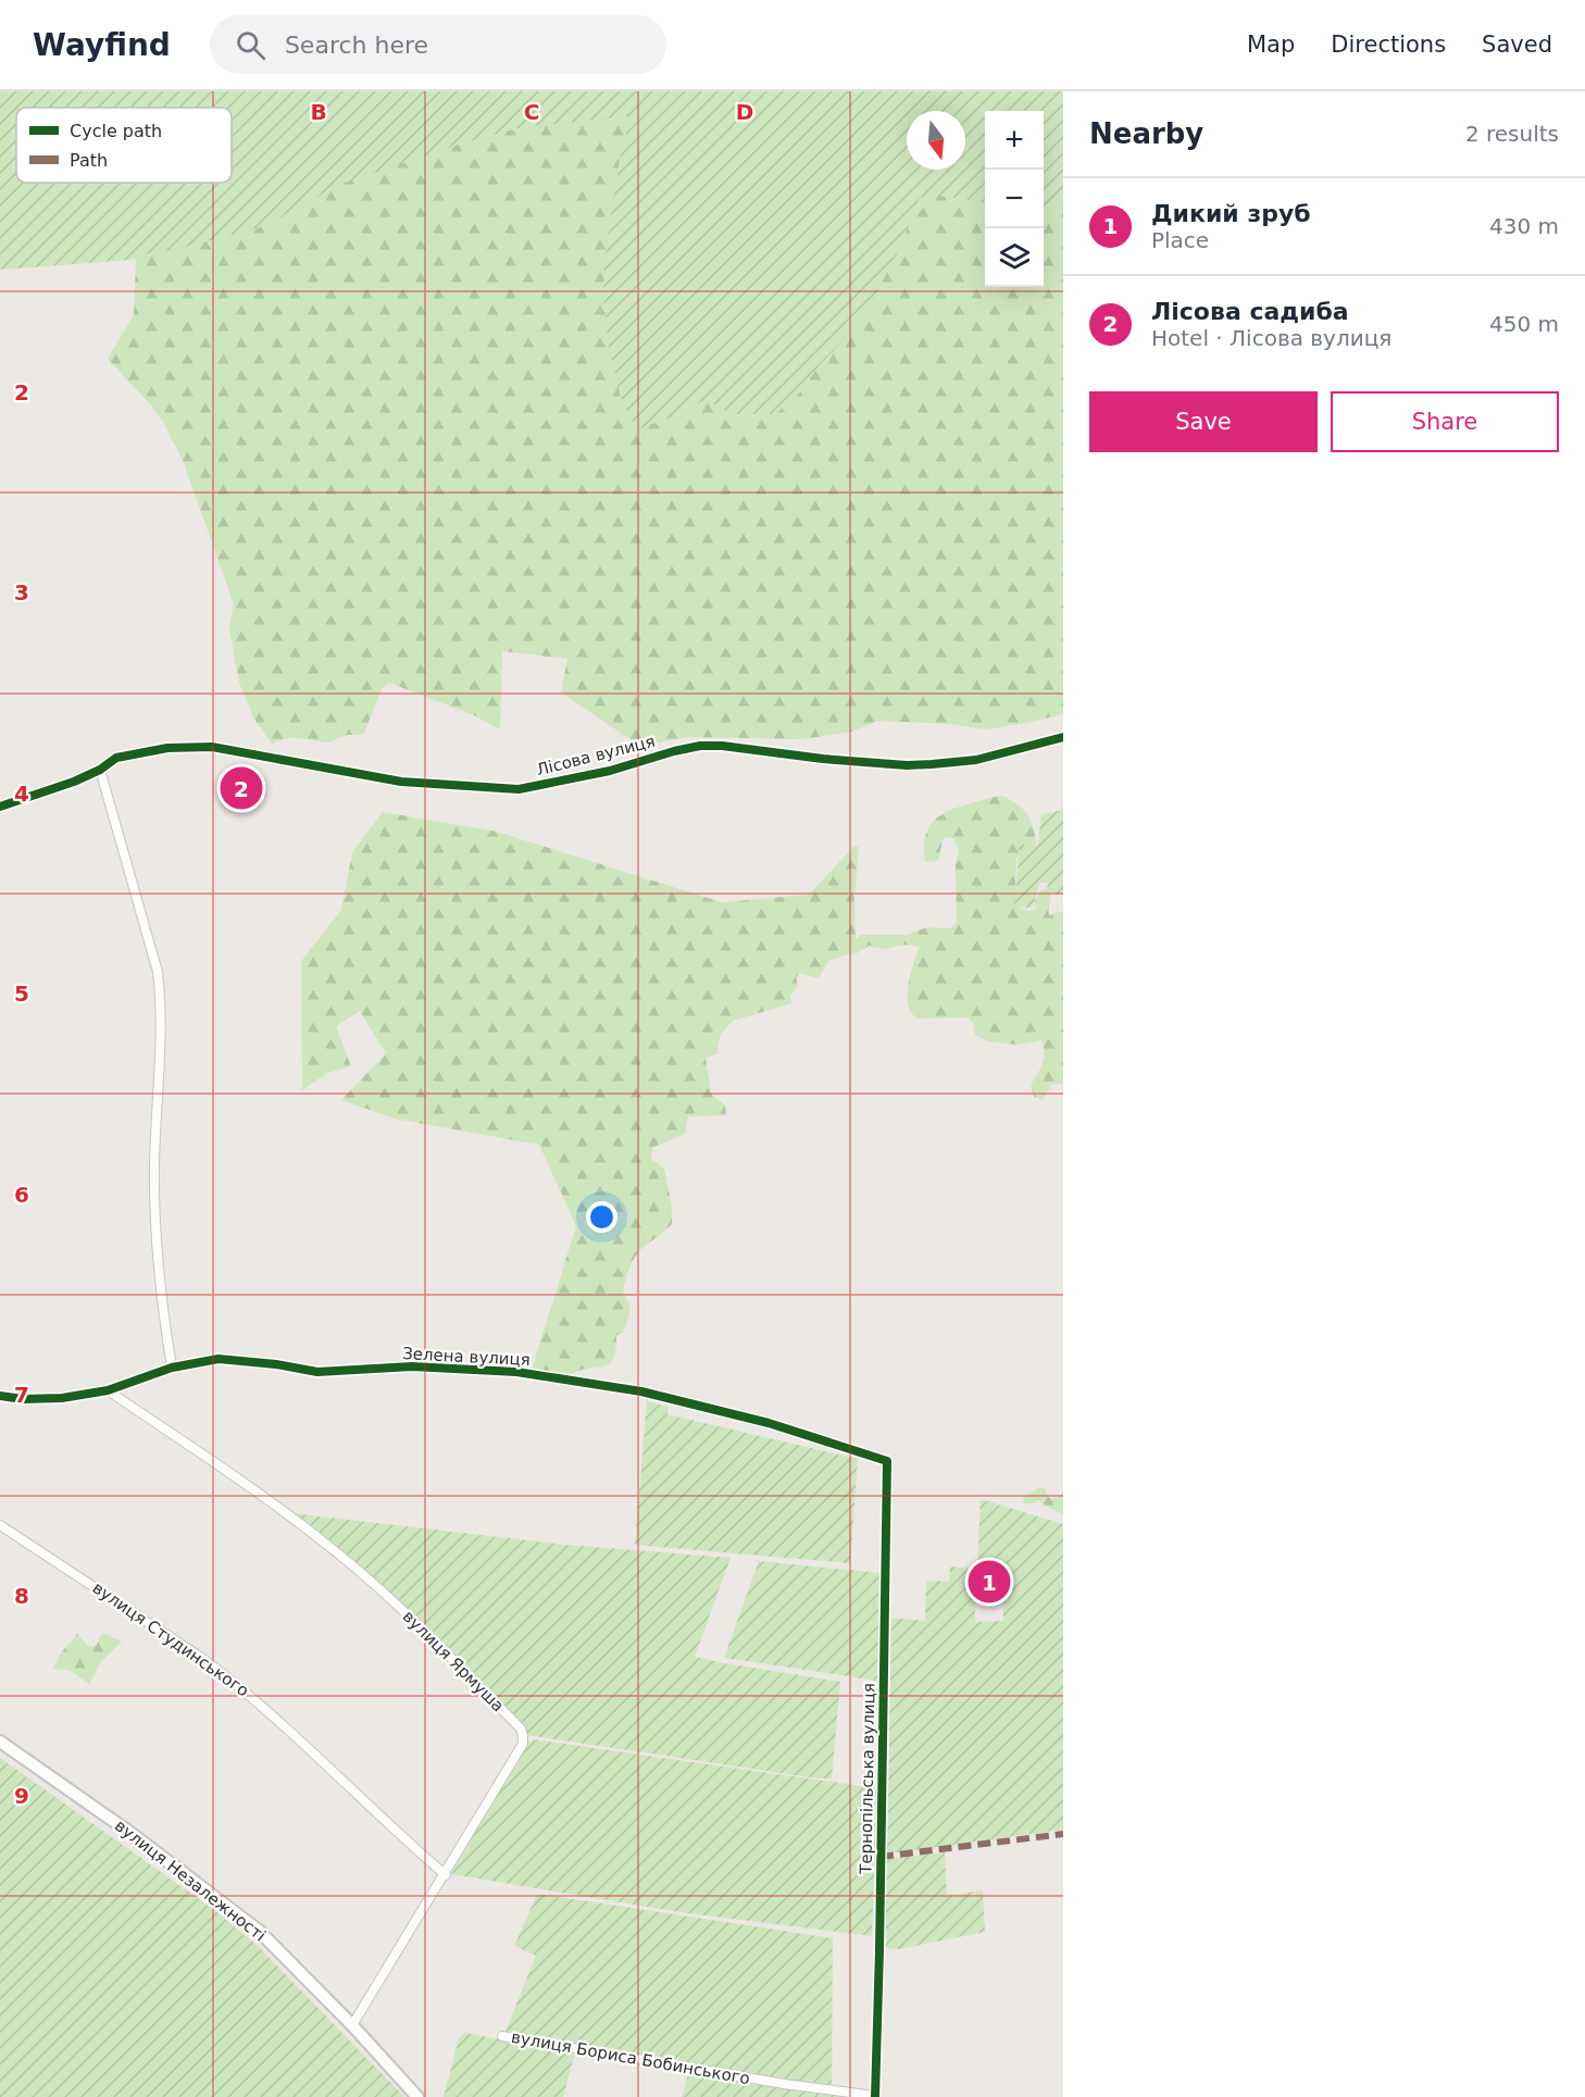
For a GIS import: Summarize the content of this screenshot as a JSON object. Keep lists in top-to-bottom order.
{
  "streets": {
    "street": [
      "Лісова вулиця",
      "Зелена вулиця",
      "вулиця Студинського",
      "вулиця Ярмуша",
      "Тернопільська вулиця",
      "вулиця Незалежності",
      "вулиця Бориса Бобинського"
    ]
  },
  "crossings": [
    ["Зелена вулиця", "вулиця Ярмуша"],
    ["Зелена вулиця", "Тернопільська вулиця"],
    ["вулиця Студинського", "вулиця Ярмуша"],
    ["вулиця Ярмуша", "вулиця Незалежності"],
    ["Тернопільська вулиця", "вулиця Бориса Бобинського"]
  ],
  "legend": ["Cycle path", "Path"],
  "north": "bottom",
  "page": {
    "header": "Wayfind",
    "search": "Search here",
    "nav": ["Map", "Directions", "Saved"],
    "heading": ["Nearby", "2 results"],
    "map_buttons": ["+", "−"],
    "list": [
      {
        "mark": "1",
        "name": "Дикий зруб",
        "note": "Place",
        "value": "430 m"
      },
      {
        "mark": "2",
        "name": "Лісова садиба",
        "note": "Hotel · Лісова вулиця",
        "value": "450 m"
      }
    ],
    "buttons": ["Save", "Share"],
    "pins": ["2", "1"]
  },
  "grid": {
    "columns": ["B", "C", "D"],
    "rows": [
      "2",
      "3",
      "4",
      "5",
      "6",
      "7",
      "8",
      "9"
    ]
  }
}
